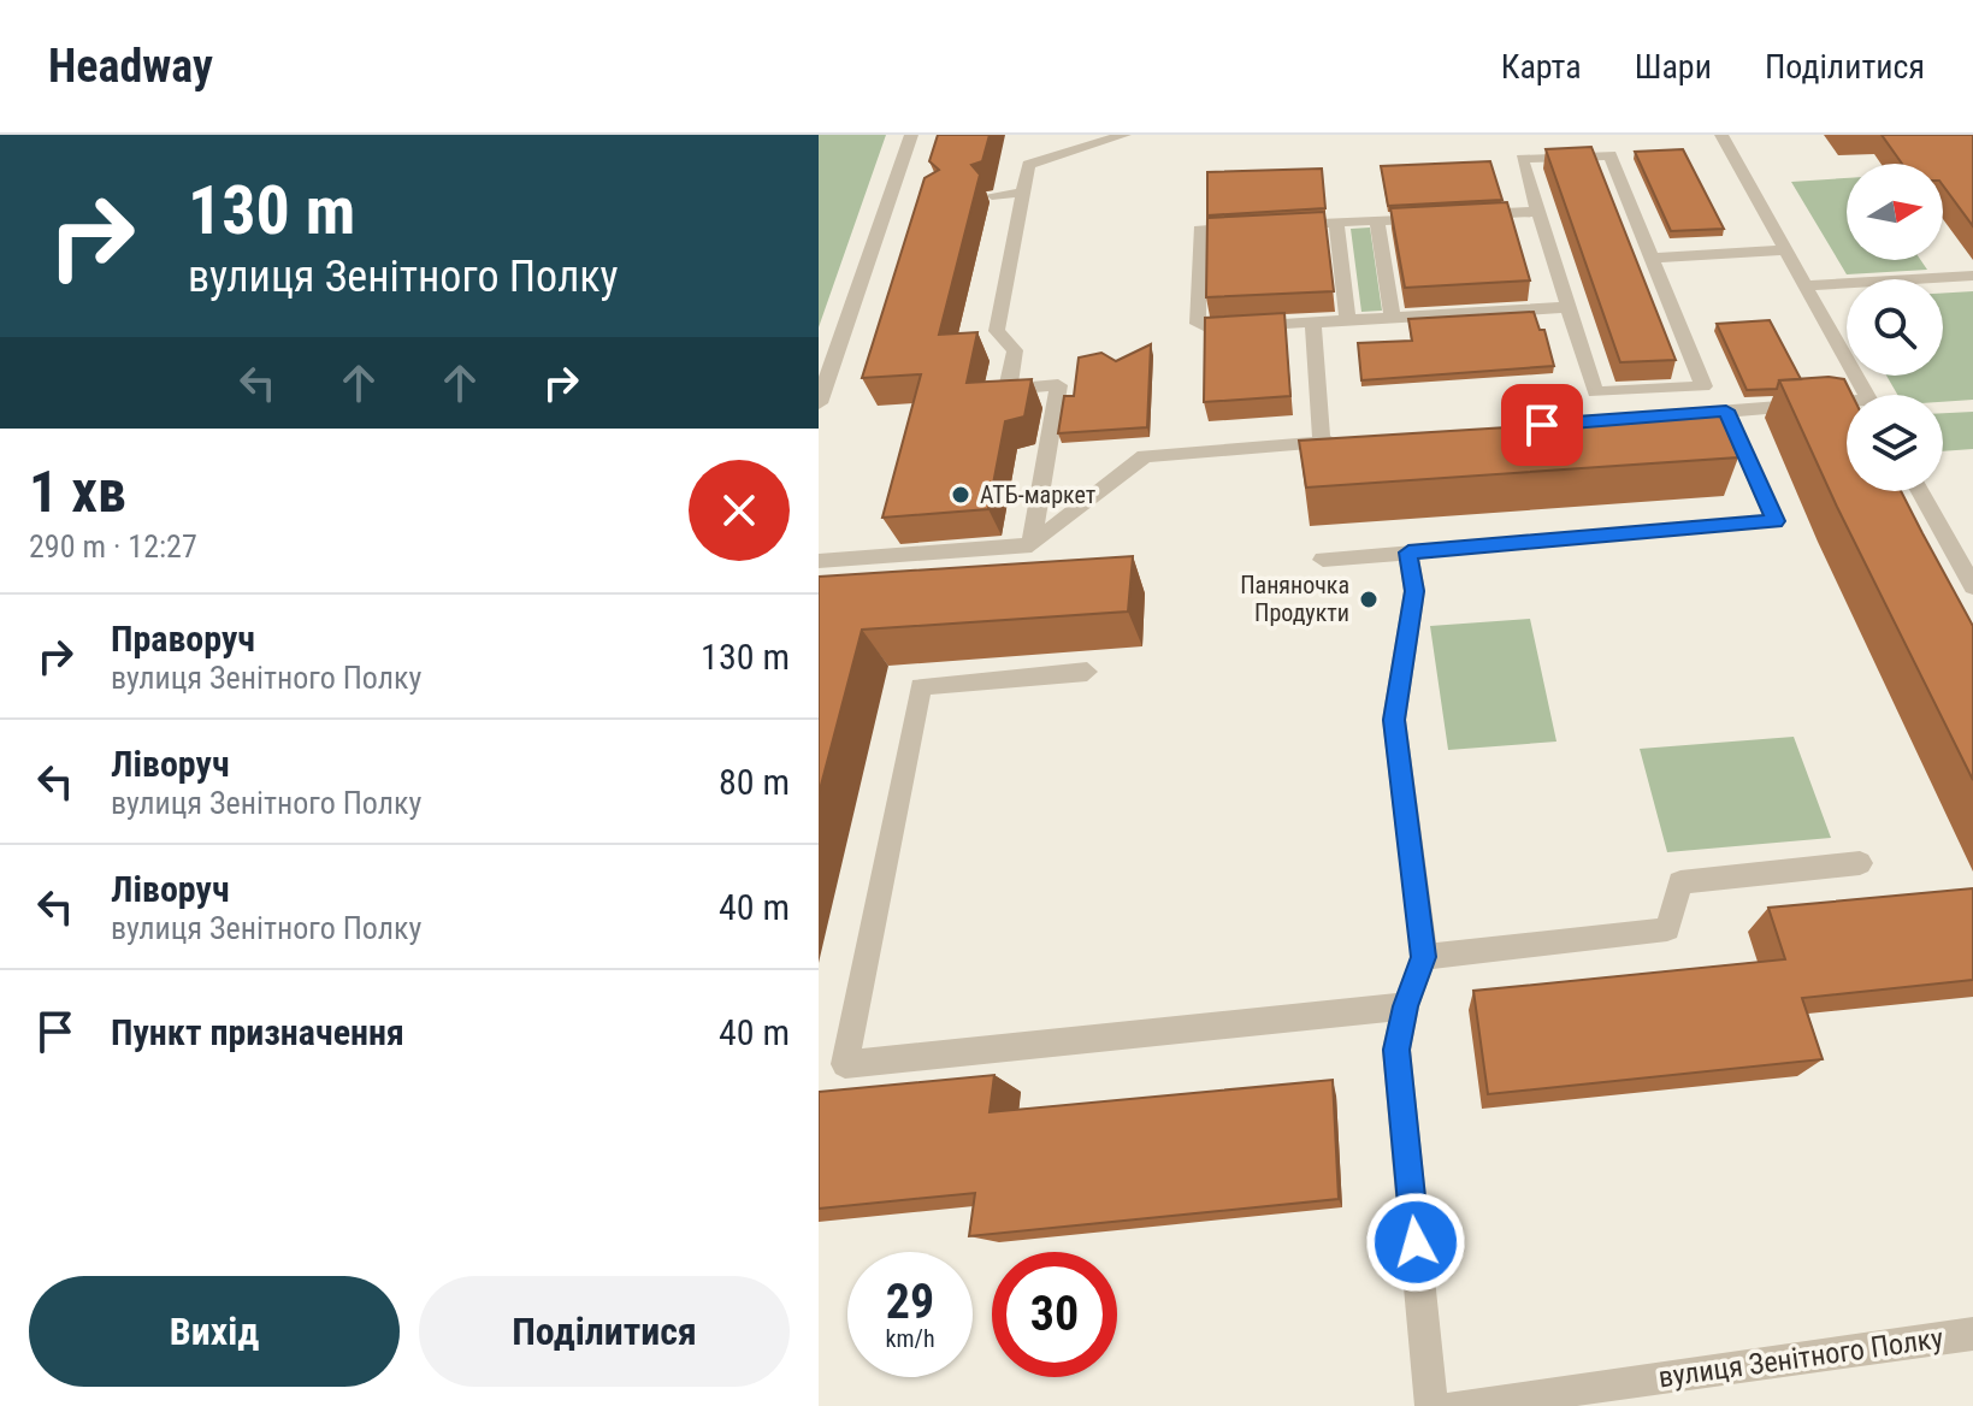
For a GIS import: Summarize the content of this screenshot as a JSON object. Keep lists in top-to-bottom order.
{
  "streets": {
    "street": ["вулиця Зенітного Полку"]
  },
  "places": ["АТБ-маркет", "Паняночка Продукти"],
  "north": "right",
  "page": {
    "header": "Headway",
    "nav": ["Карта", "Шари", "Поділитися"],
    "turn": ["130 m", "вулиця Зенітного Полку"],
    "heading": ["1 хв", "290 m · 12:27"],
    "list": [
      {
        "name": "Праворуч",
        "note": "вулиця Зенітного Полку",
        "value": "130 m"
      },
      {
        "name": "Ліворуч",
        "note": "вулиця Зенітного Полку",
        "value": "80 m"
      },
      {
        "name": "Ліворуч",
        "note": "вулиця Зенітного Полку",
        "value": "40 m"
      },
      {
        "name": "Пункт призначення",
        "value": "40 m"
      }
    ],
    "speed": "29 km/h",
    "limit": "30",
    "buttons": ["Вихід", "Поділитися"]
  }
}
